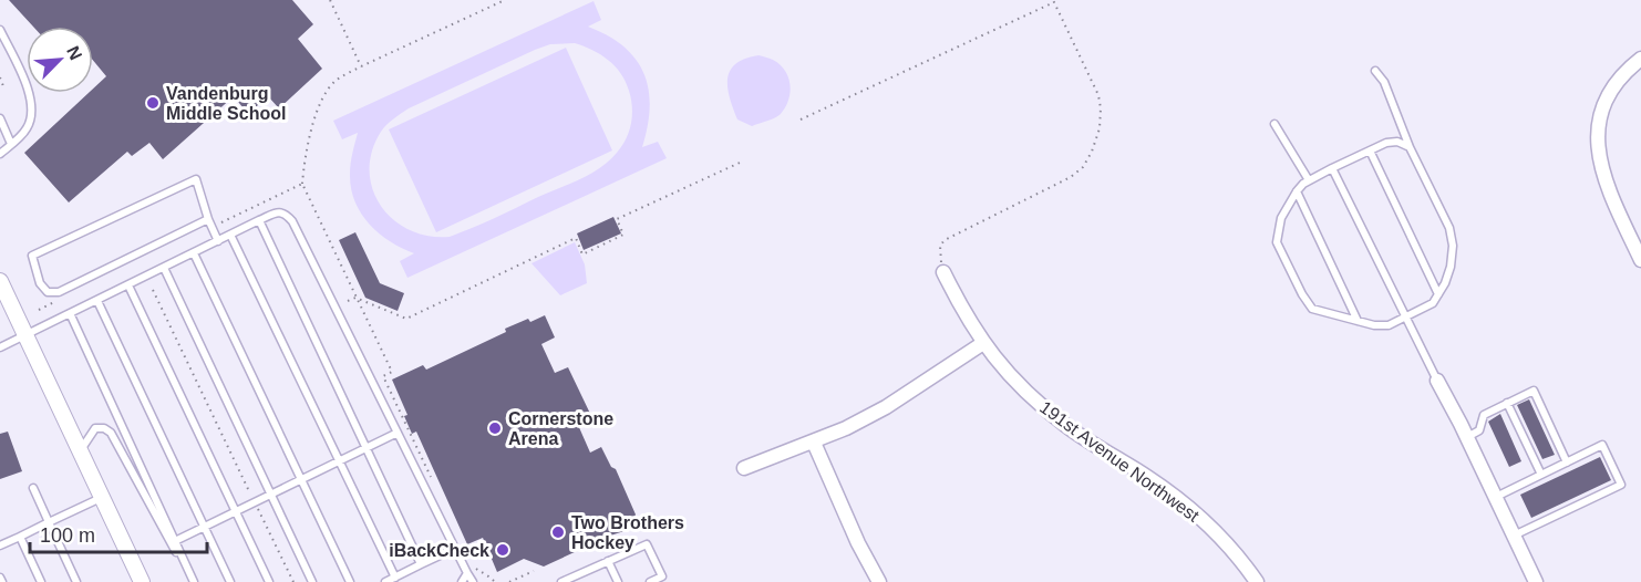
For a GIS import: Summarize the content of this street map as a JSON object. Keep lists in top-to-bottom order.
{
  "streets": {
    "street": ["191st Avenue Northwest"]
  },
  "places": [
    "Vandenburg Middle School",
    "Cornerstone Arena",
    "Two Brothers Hockey",
    "iBackCheck"
  ],
  "scale_bar": "100 m",
  "north": "top right"
}
